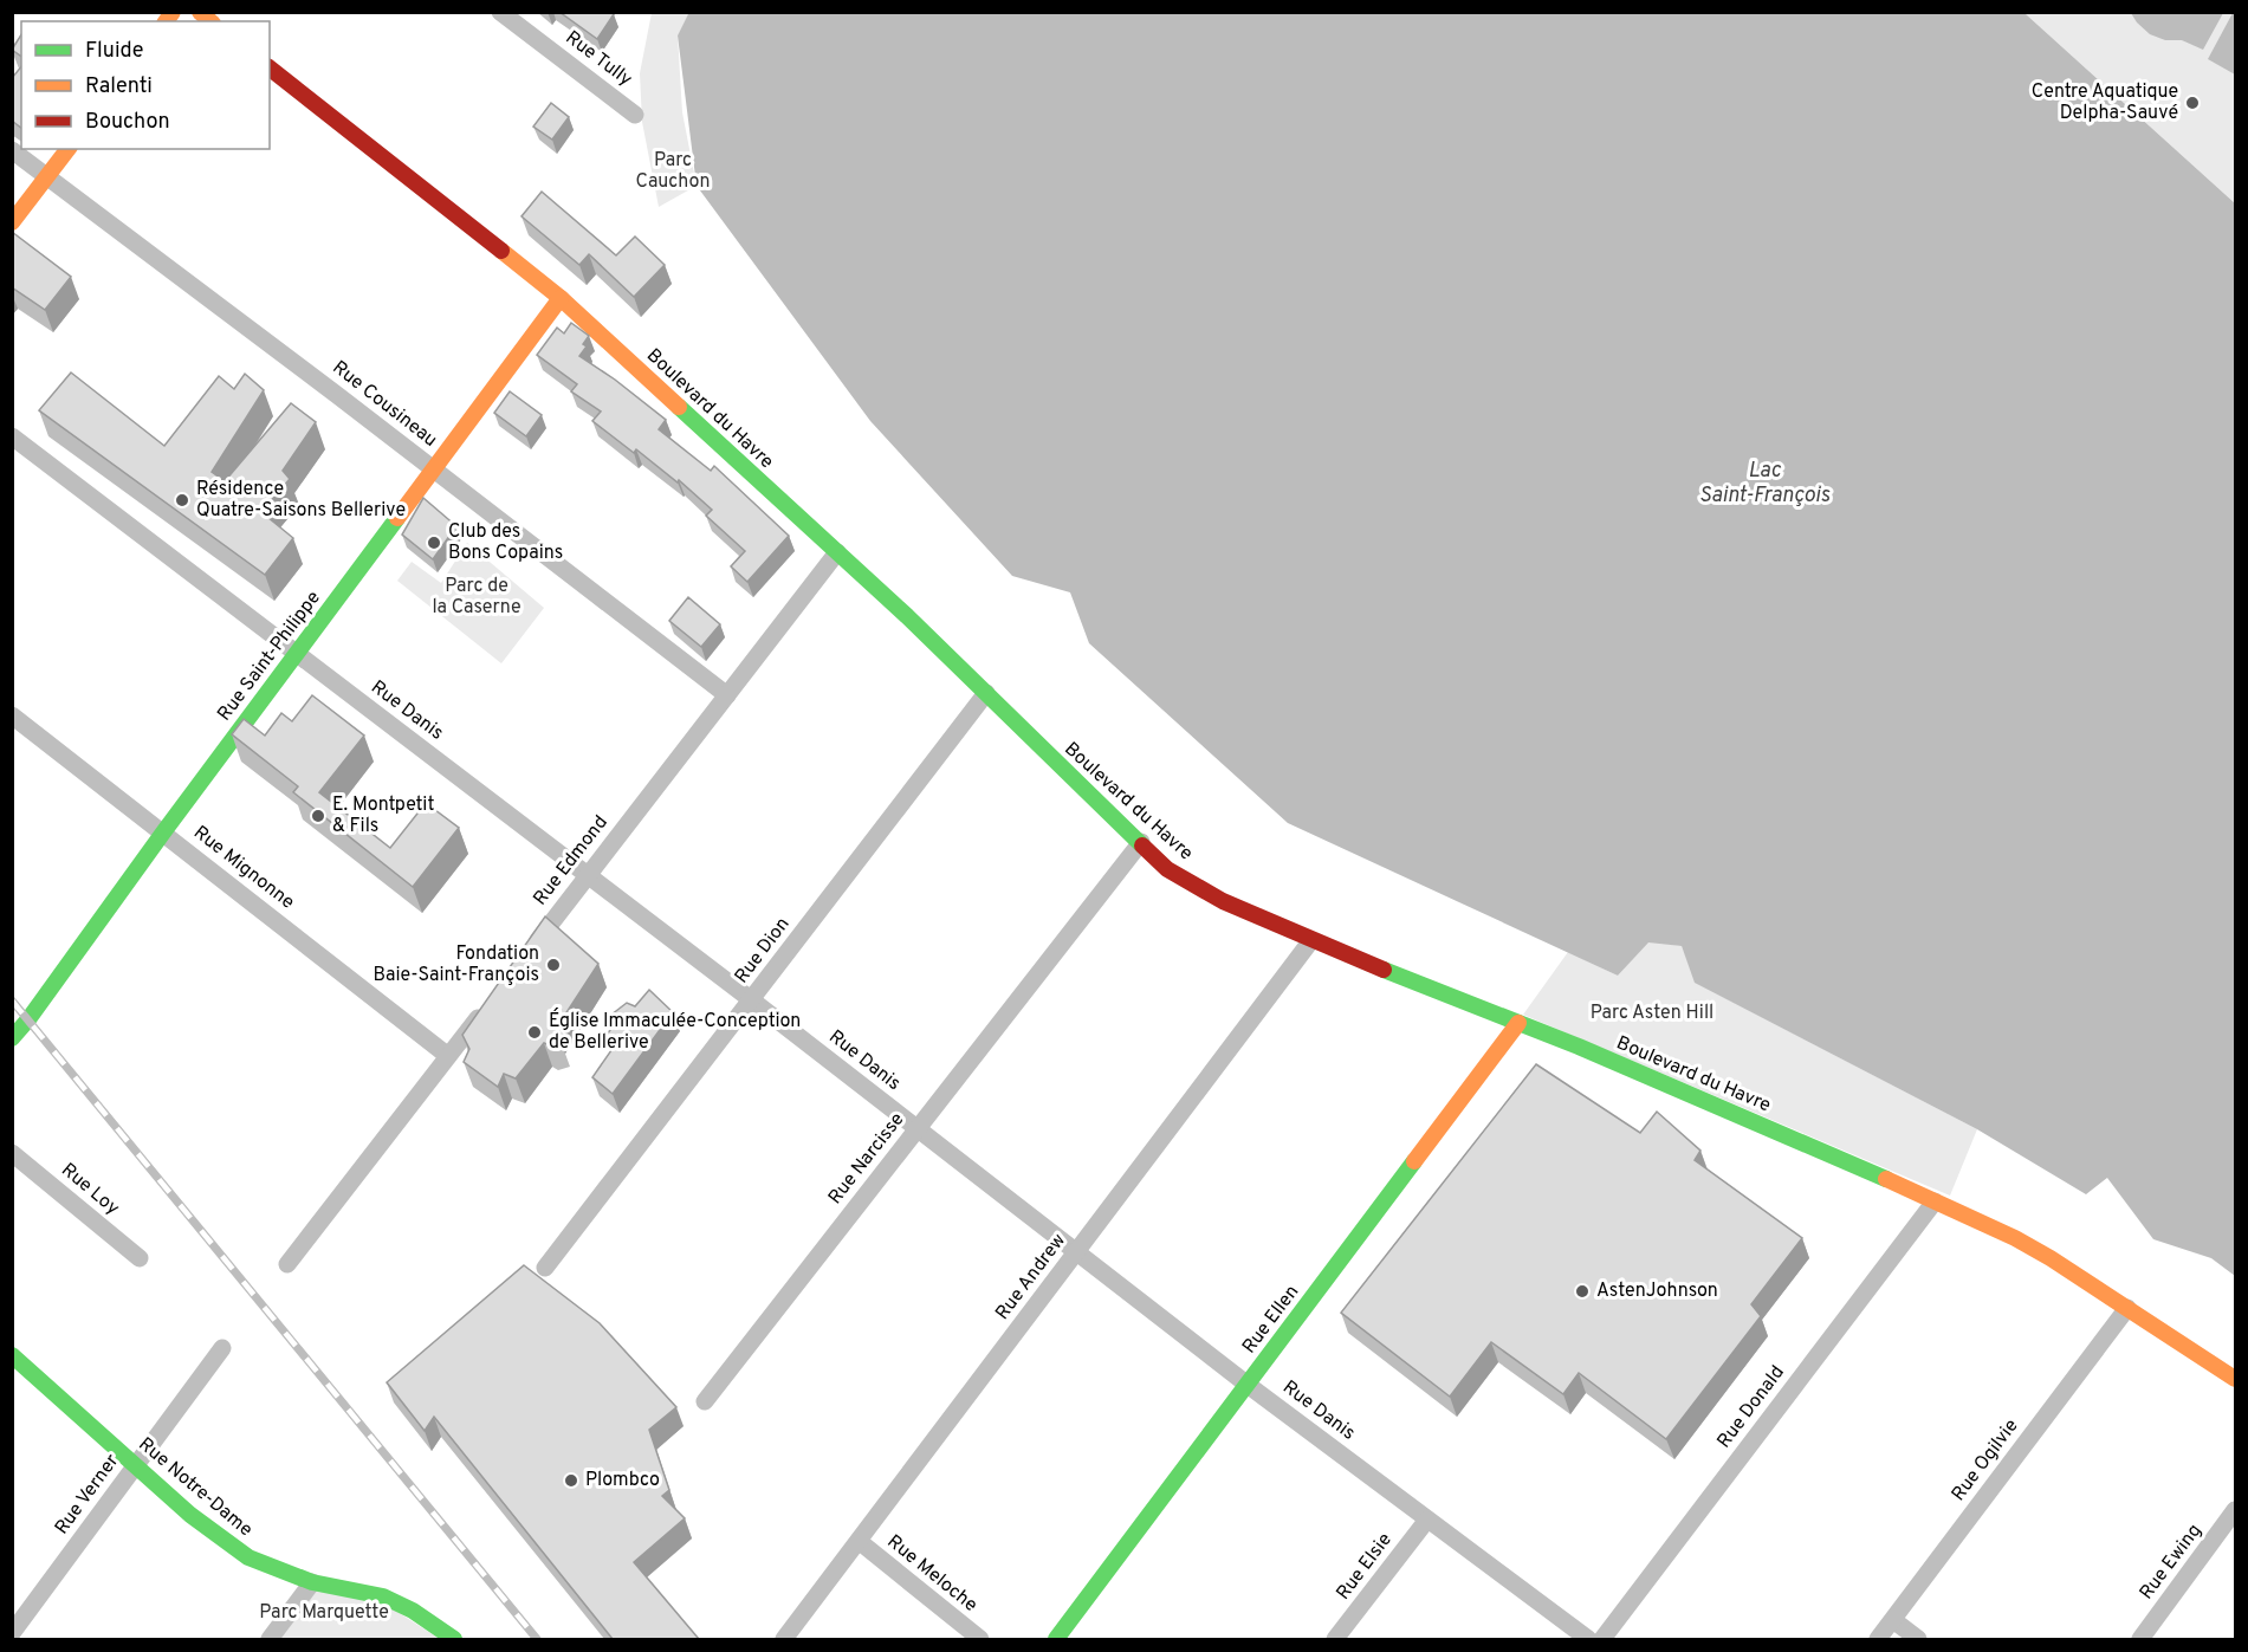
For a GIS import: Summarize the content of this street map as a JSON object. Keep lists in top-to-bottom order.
{
  "streets": {
    "street": [
      "Rue Tully",
      "Rue Cousineau",
      "Boulevard du Havre",
      "Rue Saint-Philippe",
      "Rue Danis",
      "Rue Edmond",
      "Rue Mignonne",
      "Rue Dion",
      "Rue Narcisse",
      "Rue Loy",
      "Rue Andrew",
      "Rue Ellen",
      "Rue Donald",
      "Rue Ogilvie",
      "Rue Notre-Dame",
      "Rue Verner",
      "Rue Ewing",
      "Rue Elsie",
      "Rue Meloche"
    ]
  },
  "crossings": [
    ["Rue Cousineau", "Rue Saint-Philippe"],
    ["Rue Cousineau", "Rue Edmond"],
    ["Boulevard du Havre", "Rue Saint-Philippe"],
    ["Boulevard du Havre", "Rue Edmond"],
    ["Boulevard du Havre", "Rue Dion"],
    ["Boulevard du Havre", "Rue Narcisse"],
    ["Boulevard du Havre", "Rue Andrew"],
    ["Boulevard du Havre", "Rue Ellen"],
    ["Boulevard du Havre", "Rue Donald"],
    ["Boulevard du Havre", "Rue Ogilvie"],
    ["Rue Saint-Philippe", "Rue Danis"],
    ["Rue Saint-Philippe", "Rue Mignonne"],
    ["Rue Danis", "Rue Edmond"],
    ["Rue Danis", "Rue Dion"],
    ["Rue Danis", "Rue Narcisse"],
    ["Rue Danis", "Rue Andrew"],
    ["Rue Danis", "Rue Ellen"],
    ["Rue Danis", "Rue Elsie"],
    ["Rue Andrew", "Rue Meloche"],
    ["Rue Notre-Dame", "Rue Verner"]
  ],
  "water": ["Lac Saint-François"],
  "parks": [
    "Parc Cauchon",
    "Parc de la Caserne",
    "Parc Asten Hill",
    "Parc Marquette"
  ],
  "places": [
    "Centre Aquatique Delpha-Sauvé",
    "Résidence Quatre-Saisons Bellerive",
    "Club des Bons Copains",
    "E. Montpetit & Fils",
    "Fondation Baie-Saint-François",
    "Église Immaculée-Conception de Bellerive",
    "AstenJohnson",
    "Plombco"
  ],
  "legend": ["Fluide", "Ralenti", "Bouchon"]
}
